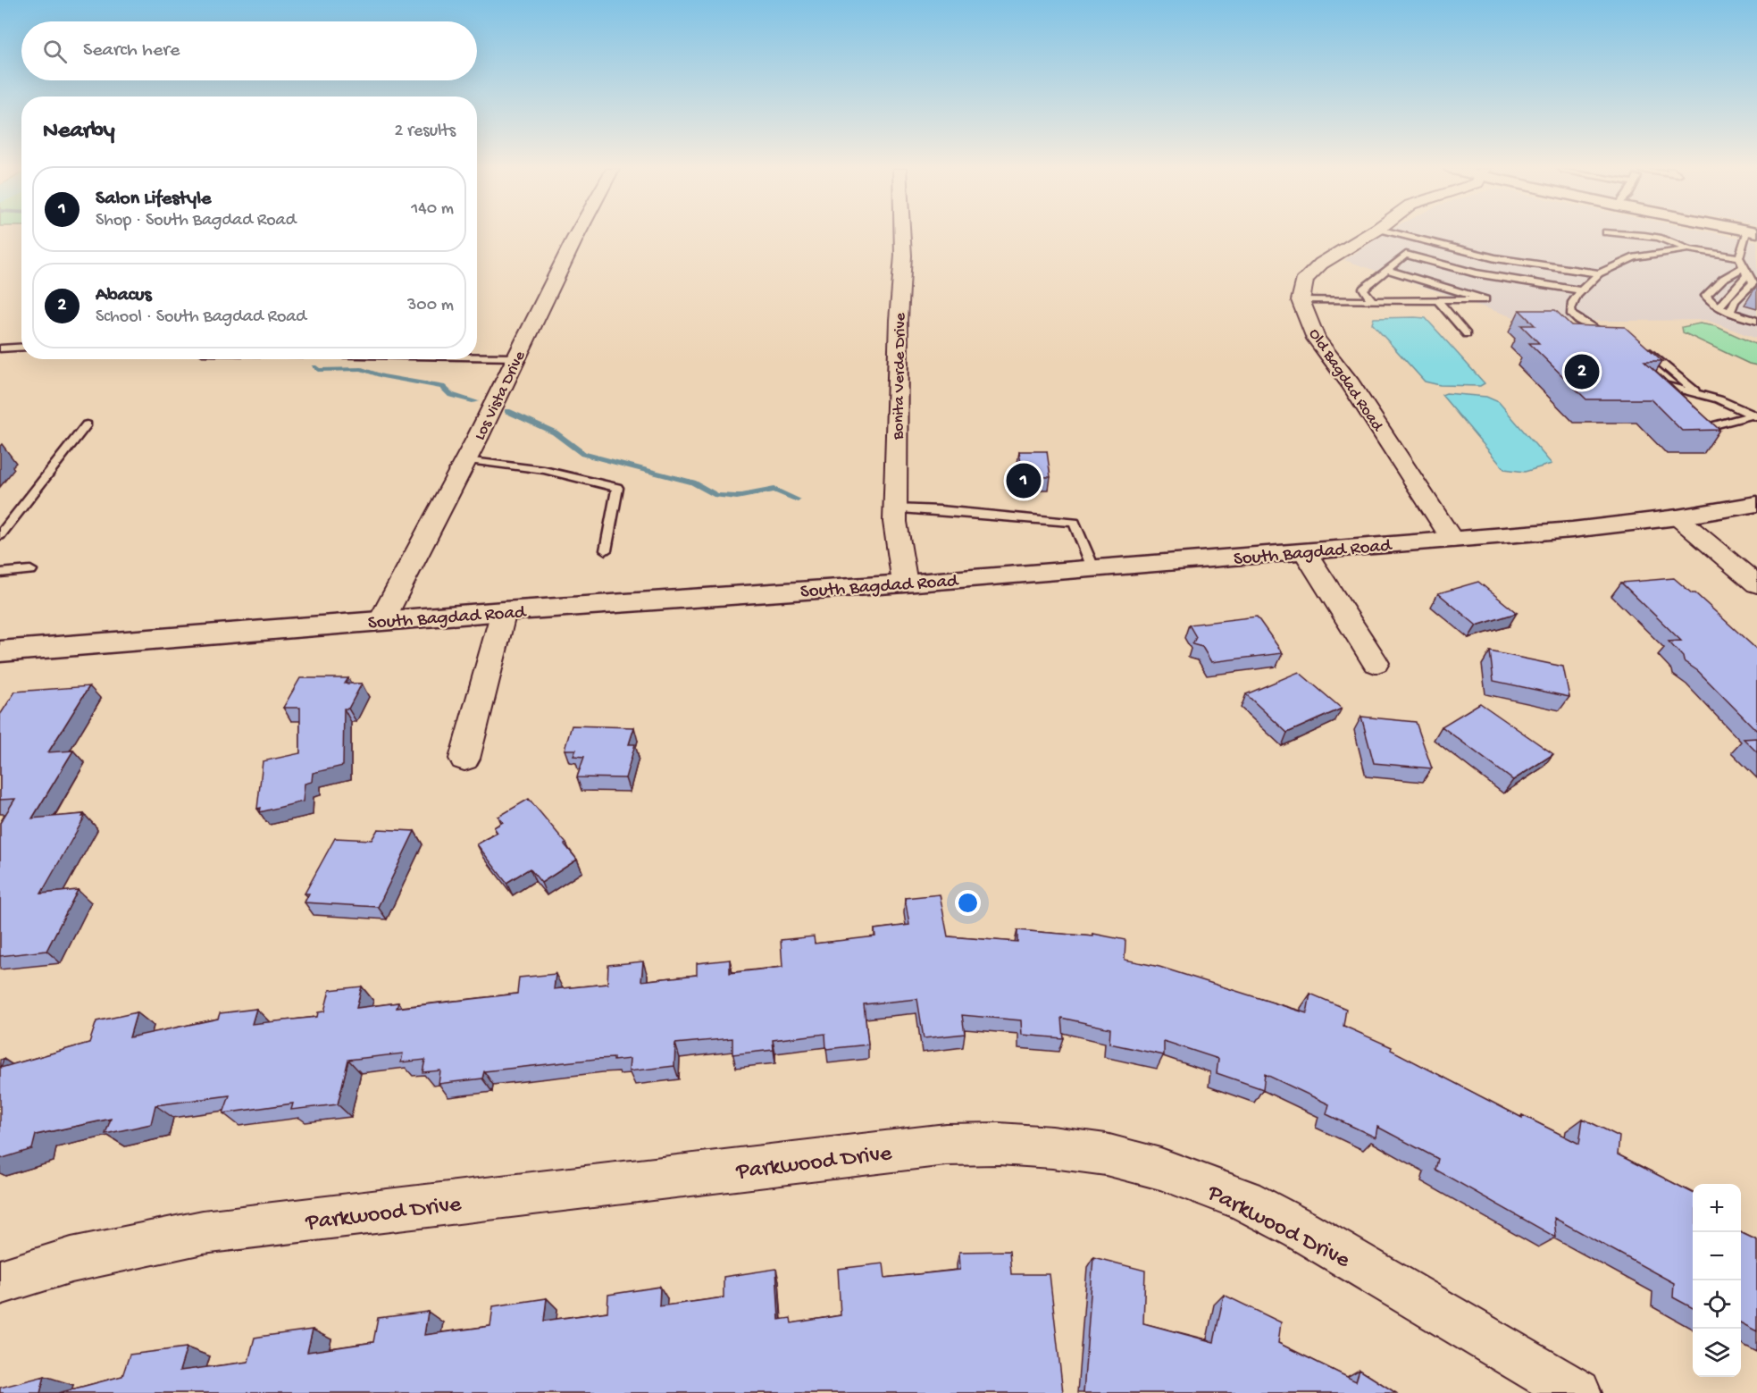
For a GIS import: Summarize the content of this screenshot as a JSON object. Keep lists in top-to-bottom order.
{
  "streets": {
    "main road": ["South Bagdad Road"],
    "street": [
      "Bonita Verde Drive",
      "Old Bagdad Road",
      "Los Vista Drive",
      "Parkwood Drive"
    ]
  },
  "crossings": [
    ["Bonita Verde Drive", "South Bagdad Road"],
    ["Old Bagdad Road", "South Bagdad Road"],
    ["Los Vista Drive", "South Bagdad Road"]
  ],
  "page": {
    "search": "Search here",
    "heading": ["Nearby", "2 results"],
    "list": [
      {
        "mark": "1",
        "name": "Salon Lifestyle",
        "note": "Shop · South Bagdad Road",
        "value": "140 m"
      },
      {
        "mark": "2",
        "name": "Abacus",
        "note": "School · South Bagdad Road",
        "value": "300 m"
      }
    ],
    "pins": ["2", "1"],
    "map_buttons": ["+", "−"]
  }
}
